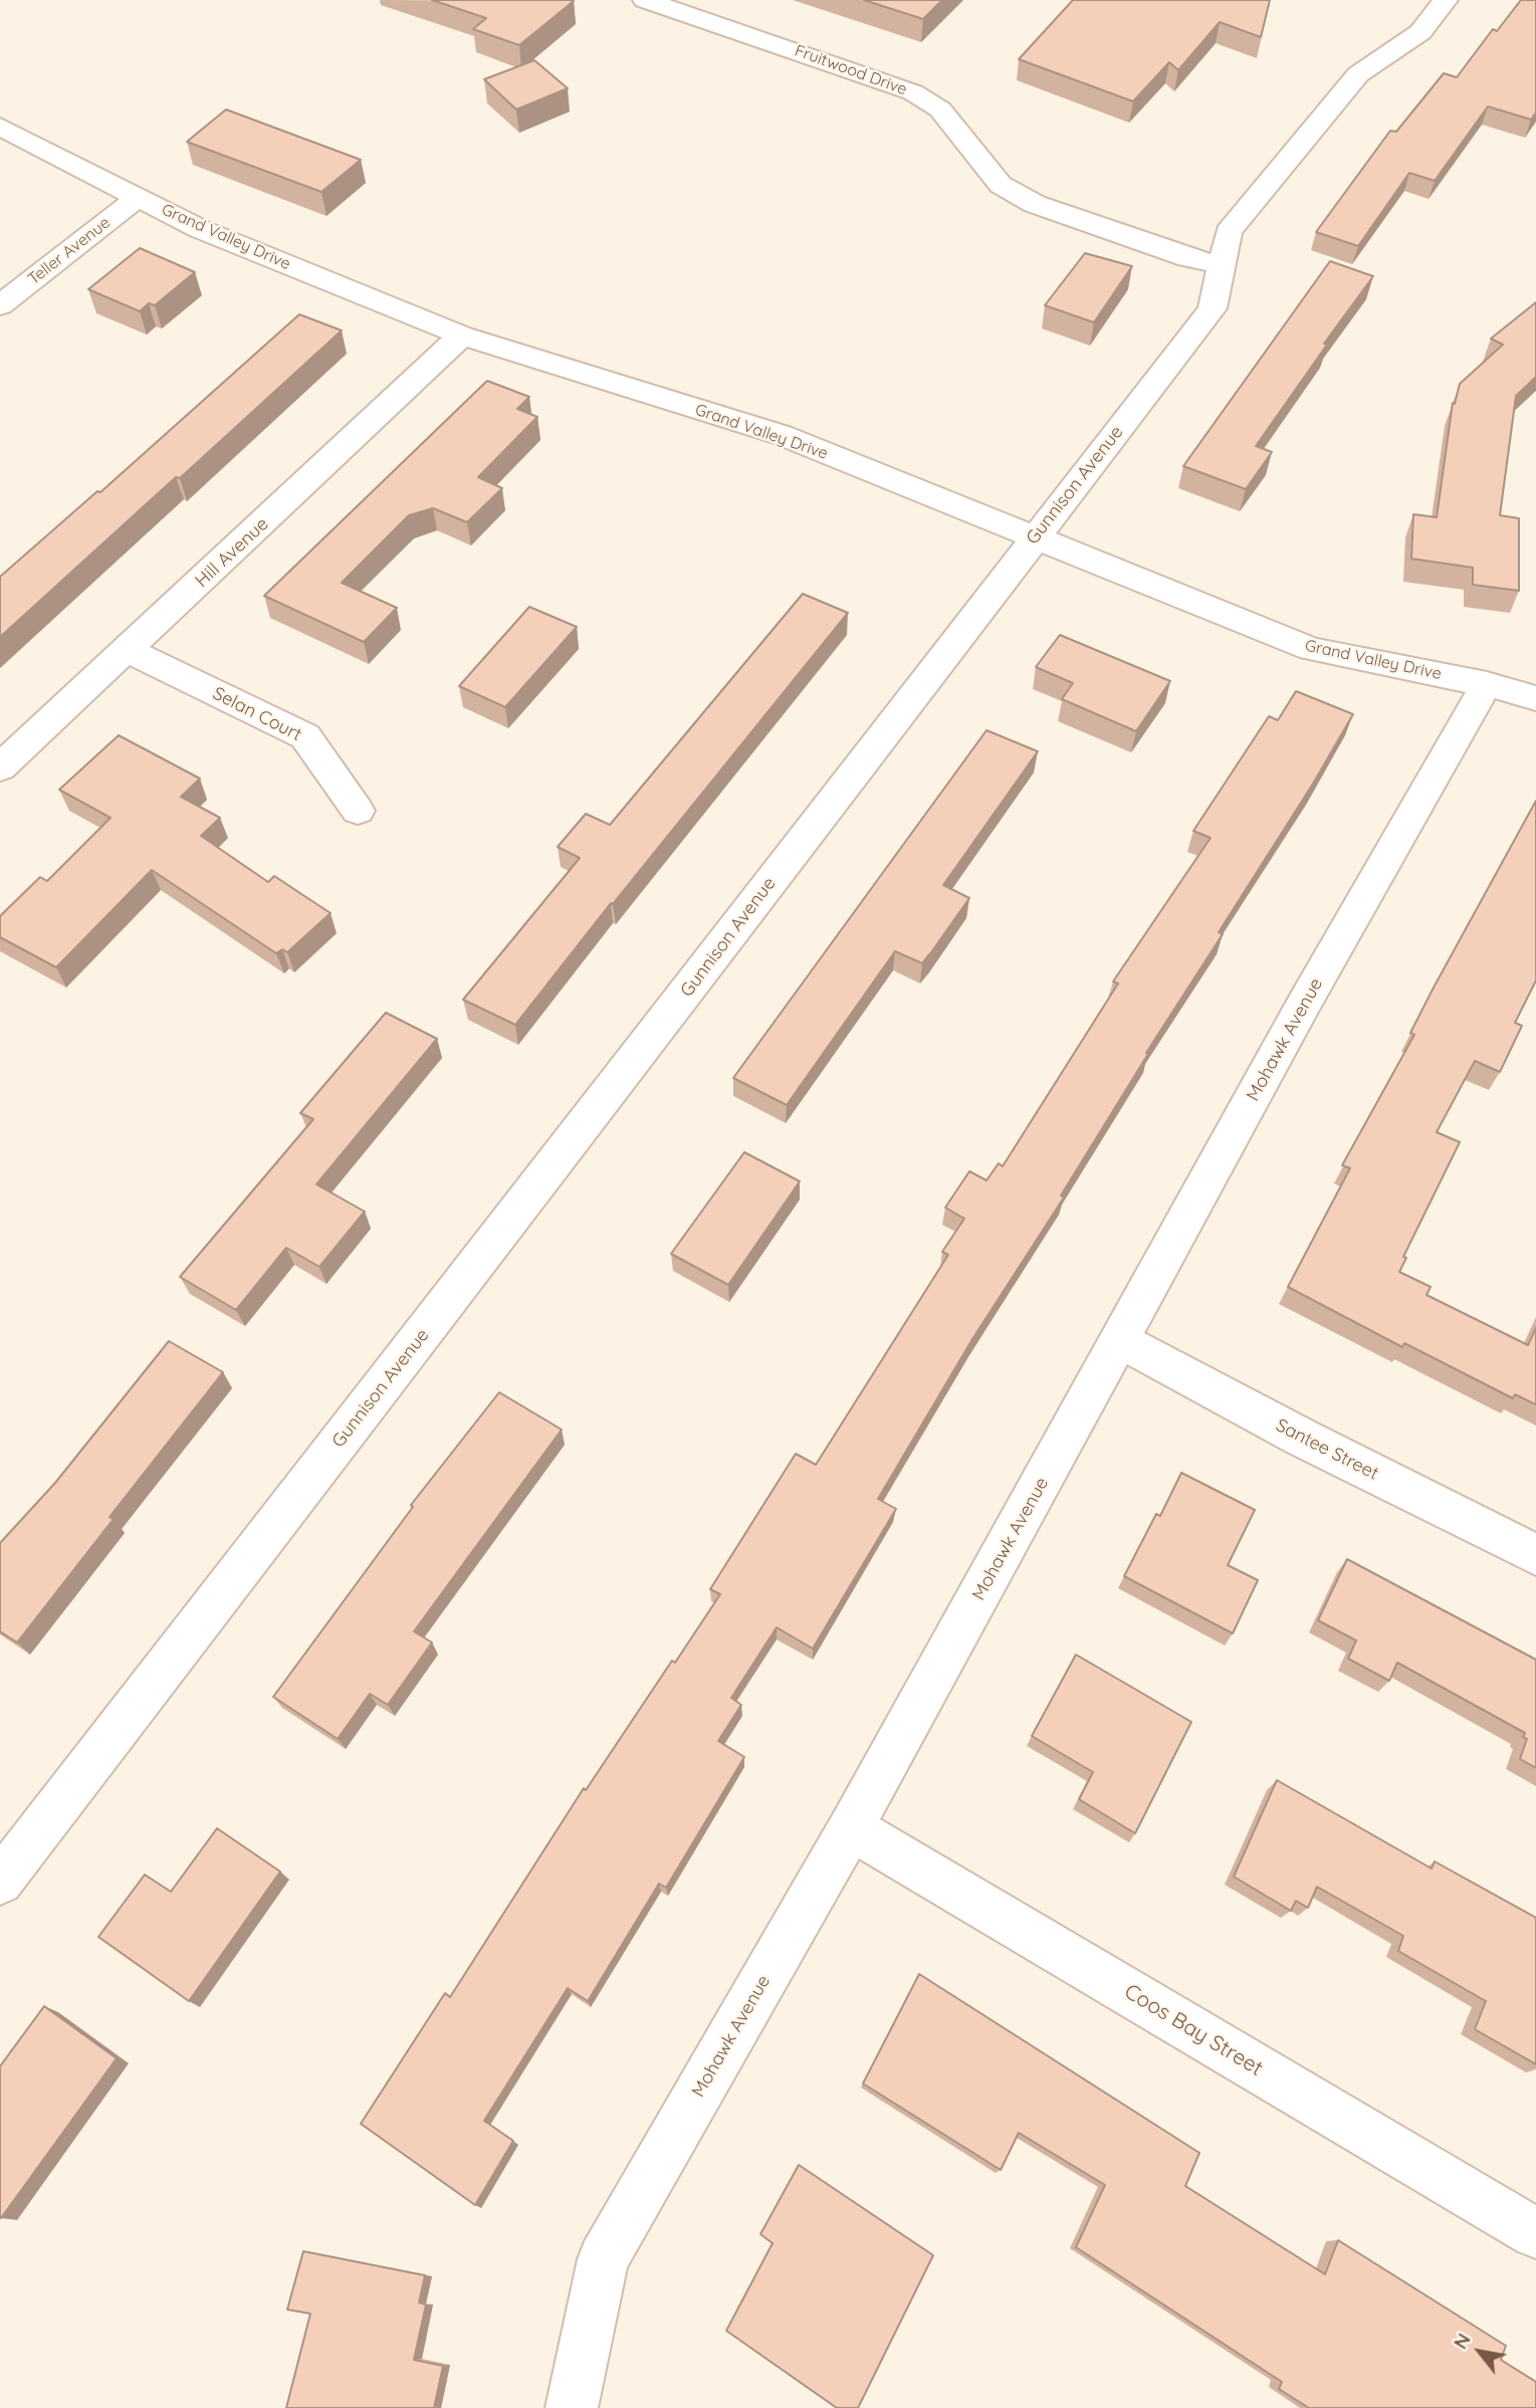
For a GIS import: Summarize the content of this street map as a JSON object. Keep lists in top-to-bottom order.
{
  "streets": {
    "street": [
      "Fruitwood Drive",
      "Grand Valley Drive",
      "Teller Avenue",
      "Gunnison Avenue",
      "Hill Avenue",
      "Selan Court",
      "Mohawk Avenue",
      "Santee Street",
      "Coos Bay Street"
    ]
  },
  "crossings": [
    ["Fruitwood Drive", "Gunnison Avenue"],
    ["Grand Valley Drive", "Teller Avenue"],
    ["Grand Valley Drive", "Gunnison Avenue"],
    ["Grand Valley Drive", "Hill Avenue"],
    ["Grand Valley Drive", "Mohawk Avenue"],
    ["Hill Avenue", "Selan Court"],
    ["Mohawk Avenue", "Santee Street"],
    ["Mohawk Avenue", "Coos Bay Street"]
  ],
  "north": "top left"
}
